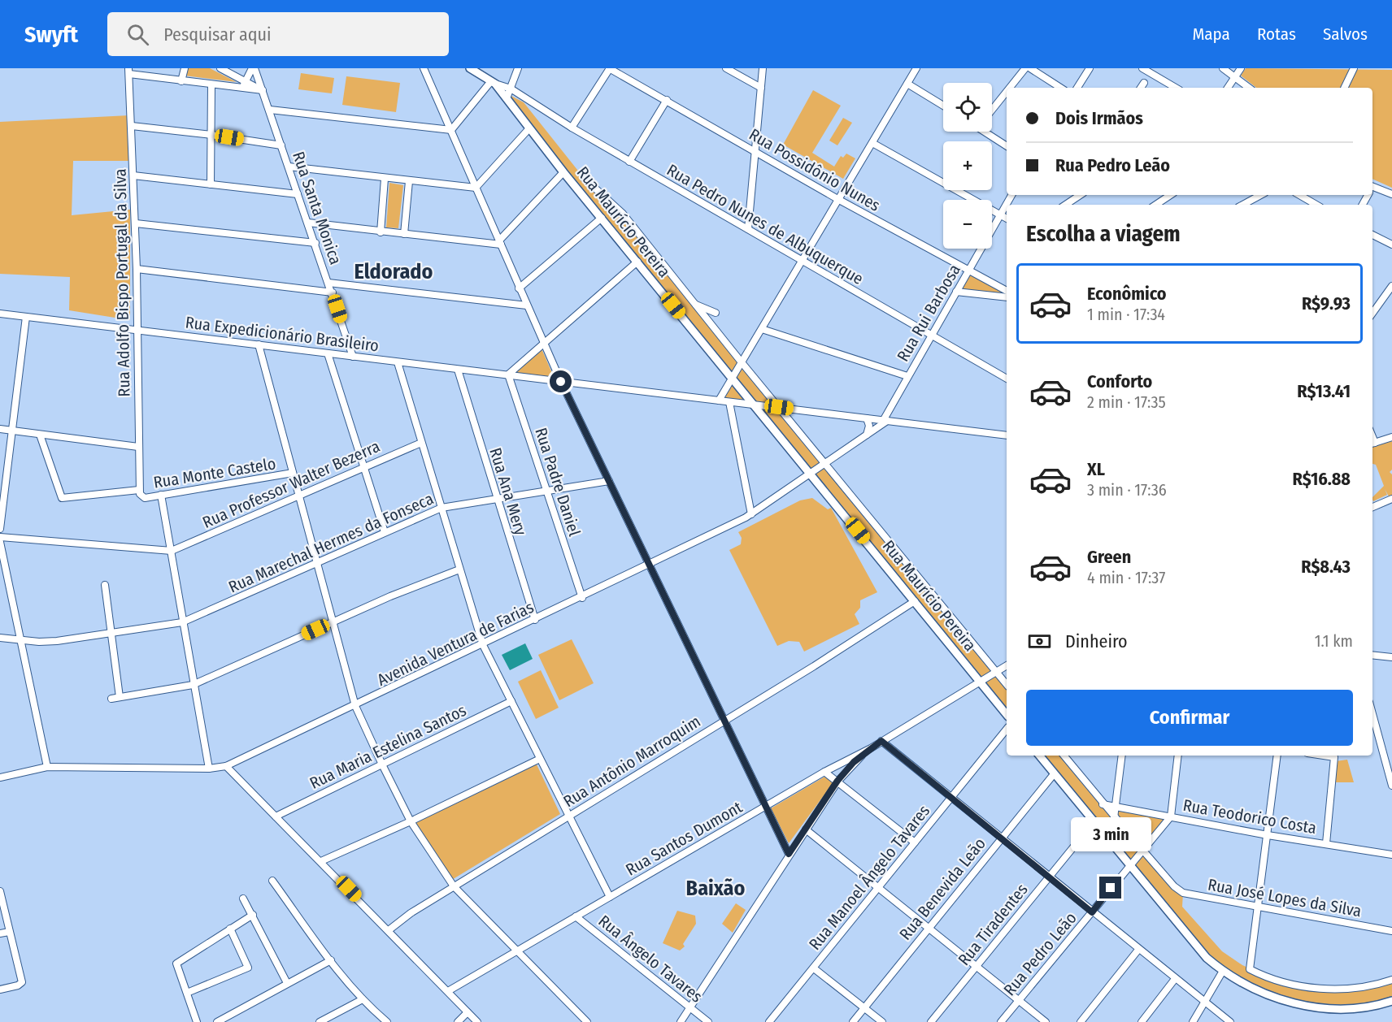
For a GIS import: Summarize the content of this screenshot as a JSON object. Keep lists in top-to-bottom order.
{
  "streets": {
    "main road": ["Rua Maurício Pereira"],
    "street": [
      "Rua Possidônio Nunes",
      "Rua Santa Monica",
      "Rua Pedro Nunes de Albuquerque",
      "Rua Adolfo Bispo Portugal da Silva",
      "Rua Rui Barbosa",
      "Rua Expedicionário Brasileiro",
      "Rua Monte Castelo",
      "Rua Padre Daniel",
      "Rua Professor Walter Bezerra",
      "Rua Ana Mery",
      "Rua Marechal Hermes da Fonseca",
      "Avenida Ventura de Farias",
      "Rua Maria Estelina Santos",
      "Rua Antônio Marroquim",
      "Rua Teodorico Costa",
      "Rua Santos Dumont",
      "Rua Manoel Ângelo Tavares",
      "Rua Benevida Leão",
      "Rua José Lopes da Silva",
      "Rua Tiradentes",
      "Rua Pedro Leão",
      "Rua Ângelo Tavares"
    ]
  },
  "crossings": [
    ["Rua Possidônio Nunes", "Rua Rui Barbosa"],
    ["Rua Santa Monica", "Rua Expedicionário Brasileiro"],
    ["Rua Maurício Pereira", "Rua Pedro Nunes de Albuquerque"],
    ["Rua Maurício Pereira", "Rua Expedicionário Brasileiro"],
    ["Rua Maurício Pereira", "Avenida Ventura de Farias"],
    ["Rua Maurício Pereira", "Rua Antônio Marroquim"],
    ["Rua Maurício Pereira", "Rua Santos Dumont"],
    ["Rua Pedro Nunes de Albuquerque", "Rua Rui Barbosa"],
    ["Rua Adolfo Bispo Portugal da Silva", "Rua Expedicionário Brasileiro"],
    ["Rua Adolfo Bispo Portugal da Silva", "Rua Monte Castelo"],
    ["Rua Rui Barbosa", "Rua Expedicionário Brasileiro"],
    ["Rua Rui Barbosa", "Avenida Ventura de Farias"],
    ["Rua Expedicionário Brasileiro", "Rua Padre Daniel"],
    ["Rua Expedicionário Brasileiro", "Rua Ana Mery"],
    ["Rua Expedicionário Brasileiro", "Avenida Ventura de Farias"],
    ["Rua Padre Daniel", "Rua Marechal Hermes da Fonseca"],
    ["Rua Padre Daniel", "Avenida Ventura de Farias"],
    ["Rua Ana Mery", "Rua Marechal Hermes da Fonseca"],
    ["Rua Ana Mery", "Avenida Ventura de Farias"],
    ["Rua Teodorico Costa", "Rua Pedro Leão"],
    ["Rua Santos Dumont", "Rua Ângelo Tavares"],
    ["Rua José Lopes da Silva", "Rua Pedro Leão"]
  ],
  "districts": ["Eldorado", "Baixão"],
  "page": {
    "header": "Swyft",
    "search": "Pesquisar aqui",
    "nav": ["Mapa", "Rotas", "Salvos"],
    "map_buttons": ["+", "−"],
    "banner": ["Dois Irmãos", "Rua Pedro Leão"],
    "heading": "Escolha a viagem",
    "list": [
      {
        "name": "Econômico",
        "note": "1 min · 17:34",
        "value": "R$9.93"
      },
      {
        "name": "Conforto",
        "note": "2 min · 17:35",
        "value": "R$13.41"
      },
      {
        "name": "XL",
        "note": "3 min · 17:36",
        "value": "R$16.88"
      },
      {
        "name": "Green",
        "note": "4 min · 17:37",
        "value": "R$8.43"
      }
    ],
    "pay": ["Dinheiro", "1.1 km"],
    "buttons": "Confirmar",
    "bubble": "3 min"
  }
}
